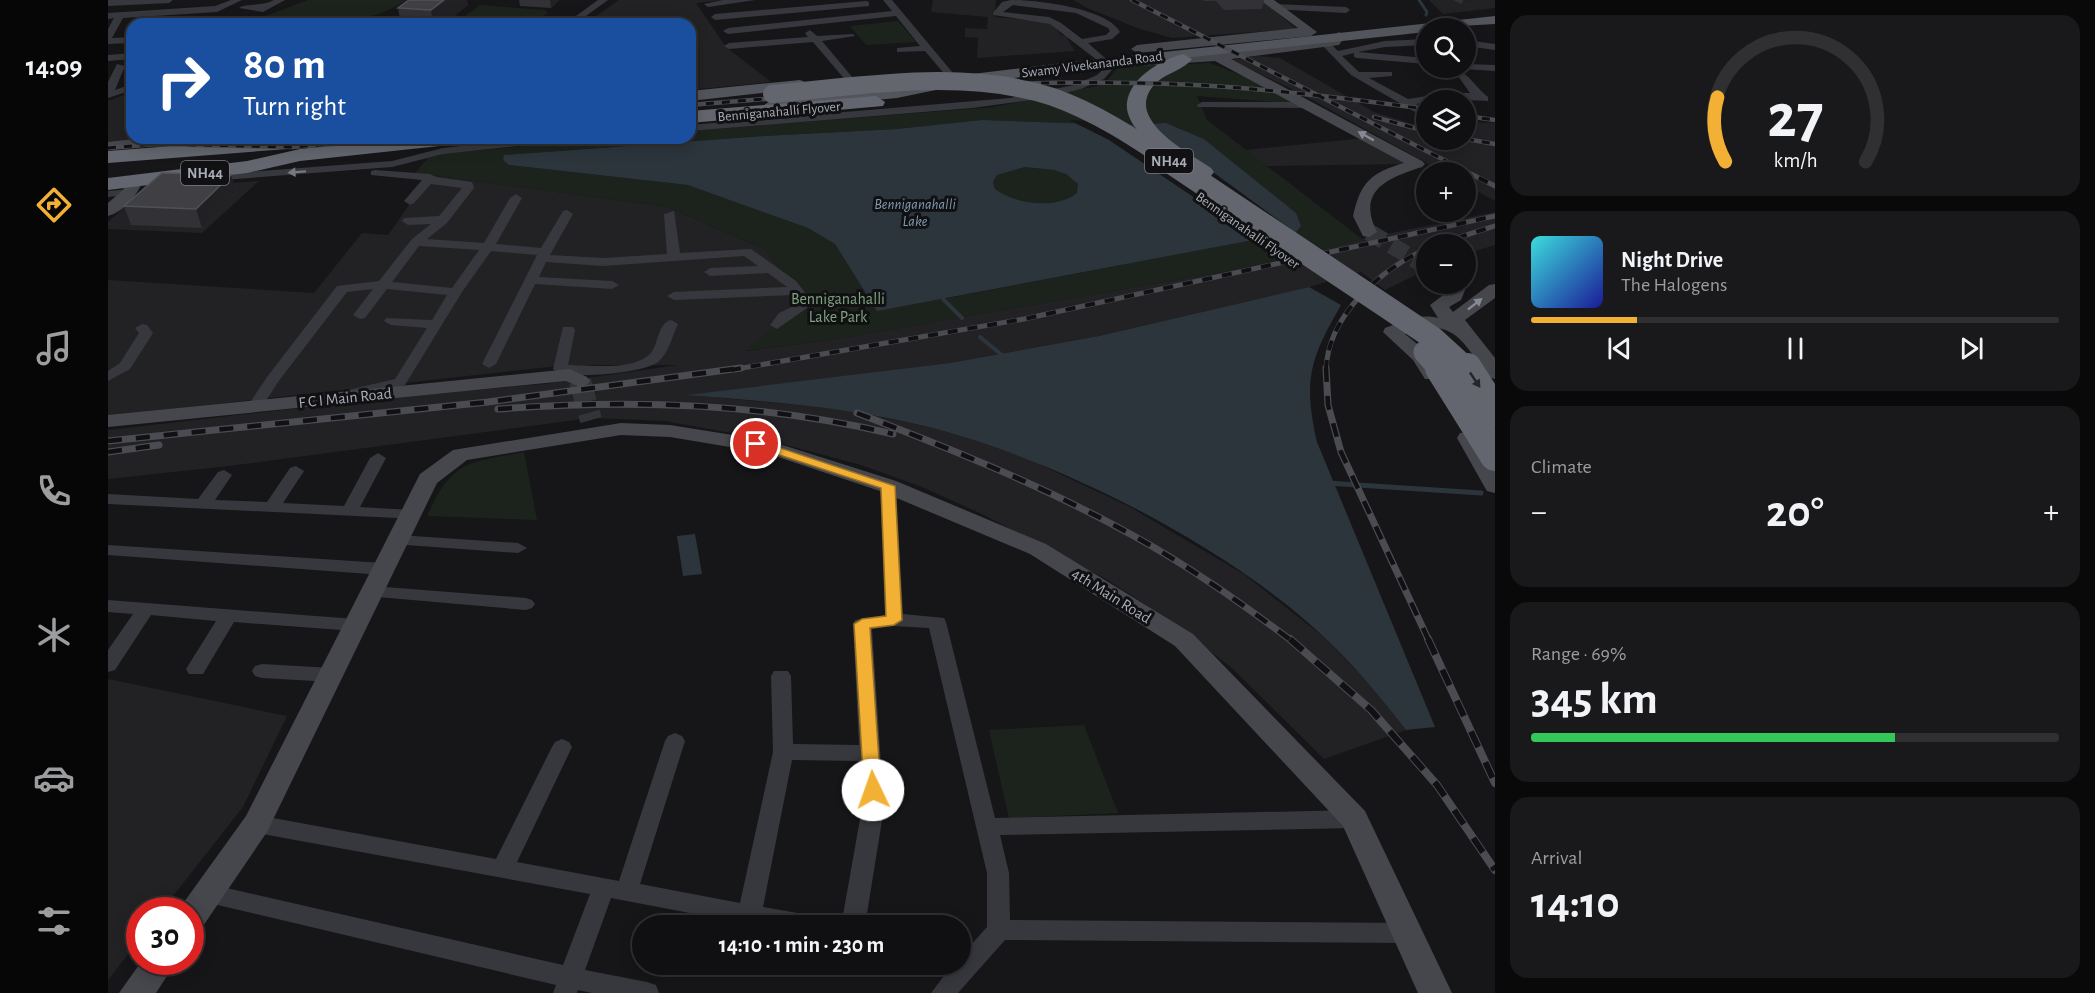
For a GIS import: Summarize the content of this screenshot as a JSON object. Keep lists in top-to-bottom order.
{
  "streets": {
    "highway": ["Benniganahalli Flyover", "NH44"],
    "main road": ["Swamy Vivekananda Road"],
    "street": ["F C I Main Road", "4th Main Road"]
  },
  "water": ["Benniganahalli Lake"],
  "parks": ["Benniganahalli Lake Park"],
  "page": {
    "tabs": "14:09",
    "map_buttons": ["+", "−"],
    "turn": ["80 m", "Turn right"],
    "song": ["Night Drive", "The Halogens"],
    "tile": [
      "Climate",
      ["Range · 69%", "345 km"],
      ["Arrival", "14:10"]
    ],
    "heat": ["−", "20°", "+"],
    "limit": "30",
    "trip": "14:10 · 1 min · 230 m",
    "gauge": ["27", "km/h"]
  }
}
